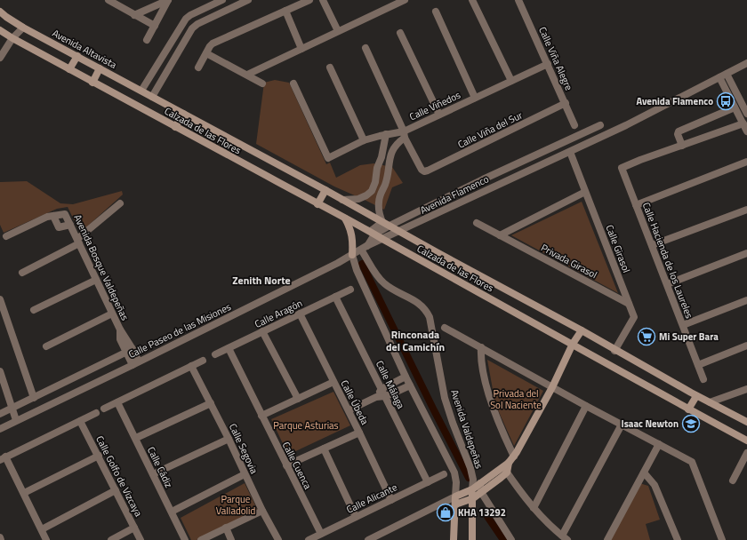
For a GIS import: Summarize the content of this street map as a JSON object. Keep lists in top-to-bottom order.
{
  "streets": {
    "street": [
      "Avenida Altavista",
      "Calle Viña Alegre",
      "Calle Viñedos",
      "Calle Viña del Sur",
      "Calzada de las Flores",
      "Avenida Flamenco",
      "Calle Girasol",
      "Calle Hacienda de los Laureles",
      "Privada Girasol",
      "Avenida Bosque Valdepeñas",
      "Calle Aragón",
      "Calle Paseo de las Misiones",
      "Calle Málaga",
      "Calle Úbeda",
      "Avenida Valdepeñas",
      "Calle Segovia",
      "Calle Cuenca",
      "Calle Cádiz",
      "Calle Golfo de Vizcaya",
      "Calle Alicante"
    ]
  },
  "crossings": [
    ["Avenida Altavista", "Calzada de las Flores"],
    ["Calle Viña Alegre", "Calle Viñedos"],
    ["Calle Viña Alegre", "Calle Viña del Sur"],
    ["Calle Viñedos", "Calle Viña del Sur"],
    ["Calzada de las Flores", "Avenida Flamenco"],
    ["Calzada de las Flores", "Calle Girasol"],
    ["Calzada de las Flores", "Calle Paseo de las Misiones"],
    ["Avenida Flamenco", "Calle Girasol"],
    ["Avenida Flamenco", "Calle Paseo de las Misiones"],
    ["Calle Girasol", "Privada Girasol"],
    ["Avenida Bosque Valdepeñas", "Calle Paseo de las Misiones"],
    ["Calle Aragón", "Calle Málaga"],
    ["Calle Aragón", "Calle Úbeda"],
    ["Calle Aragón", "Calle Cuenca"],
    ["Calle Paseo de las Misiones", "Avenida Valdepeñas"],
    ["Calle Málaga", "Calle Alicante"],
    ["Calle Úbeda", "Calle Alicante"],
    ["Calle Cuenca", "Calle Alicante"]
  ],
  "districts": ["Zenith Norte", "Rinconada del Camichín"],
  "parks": ["Privada del Sol Naciente", "Parque Asturias", "Parque Valladolid"],
  "places": {
    "bus stop": ["Avenida Flamenco"],
    "supermarket": ["Mi Super Bara"],
    "school or university": ["Isaac Newton"],
    "shop": ["KHA 13292"]
  }
}
